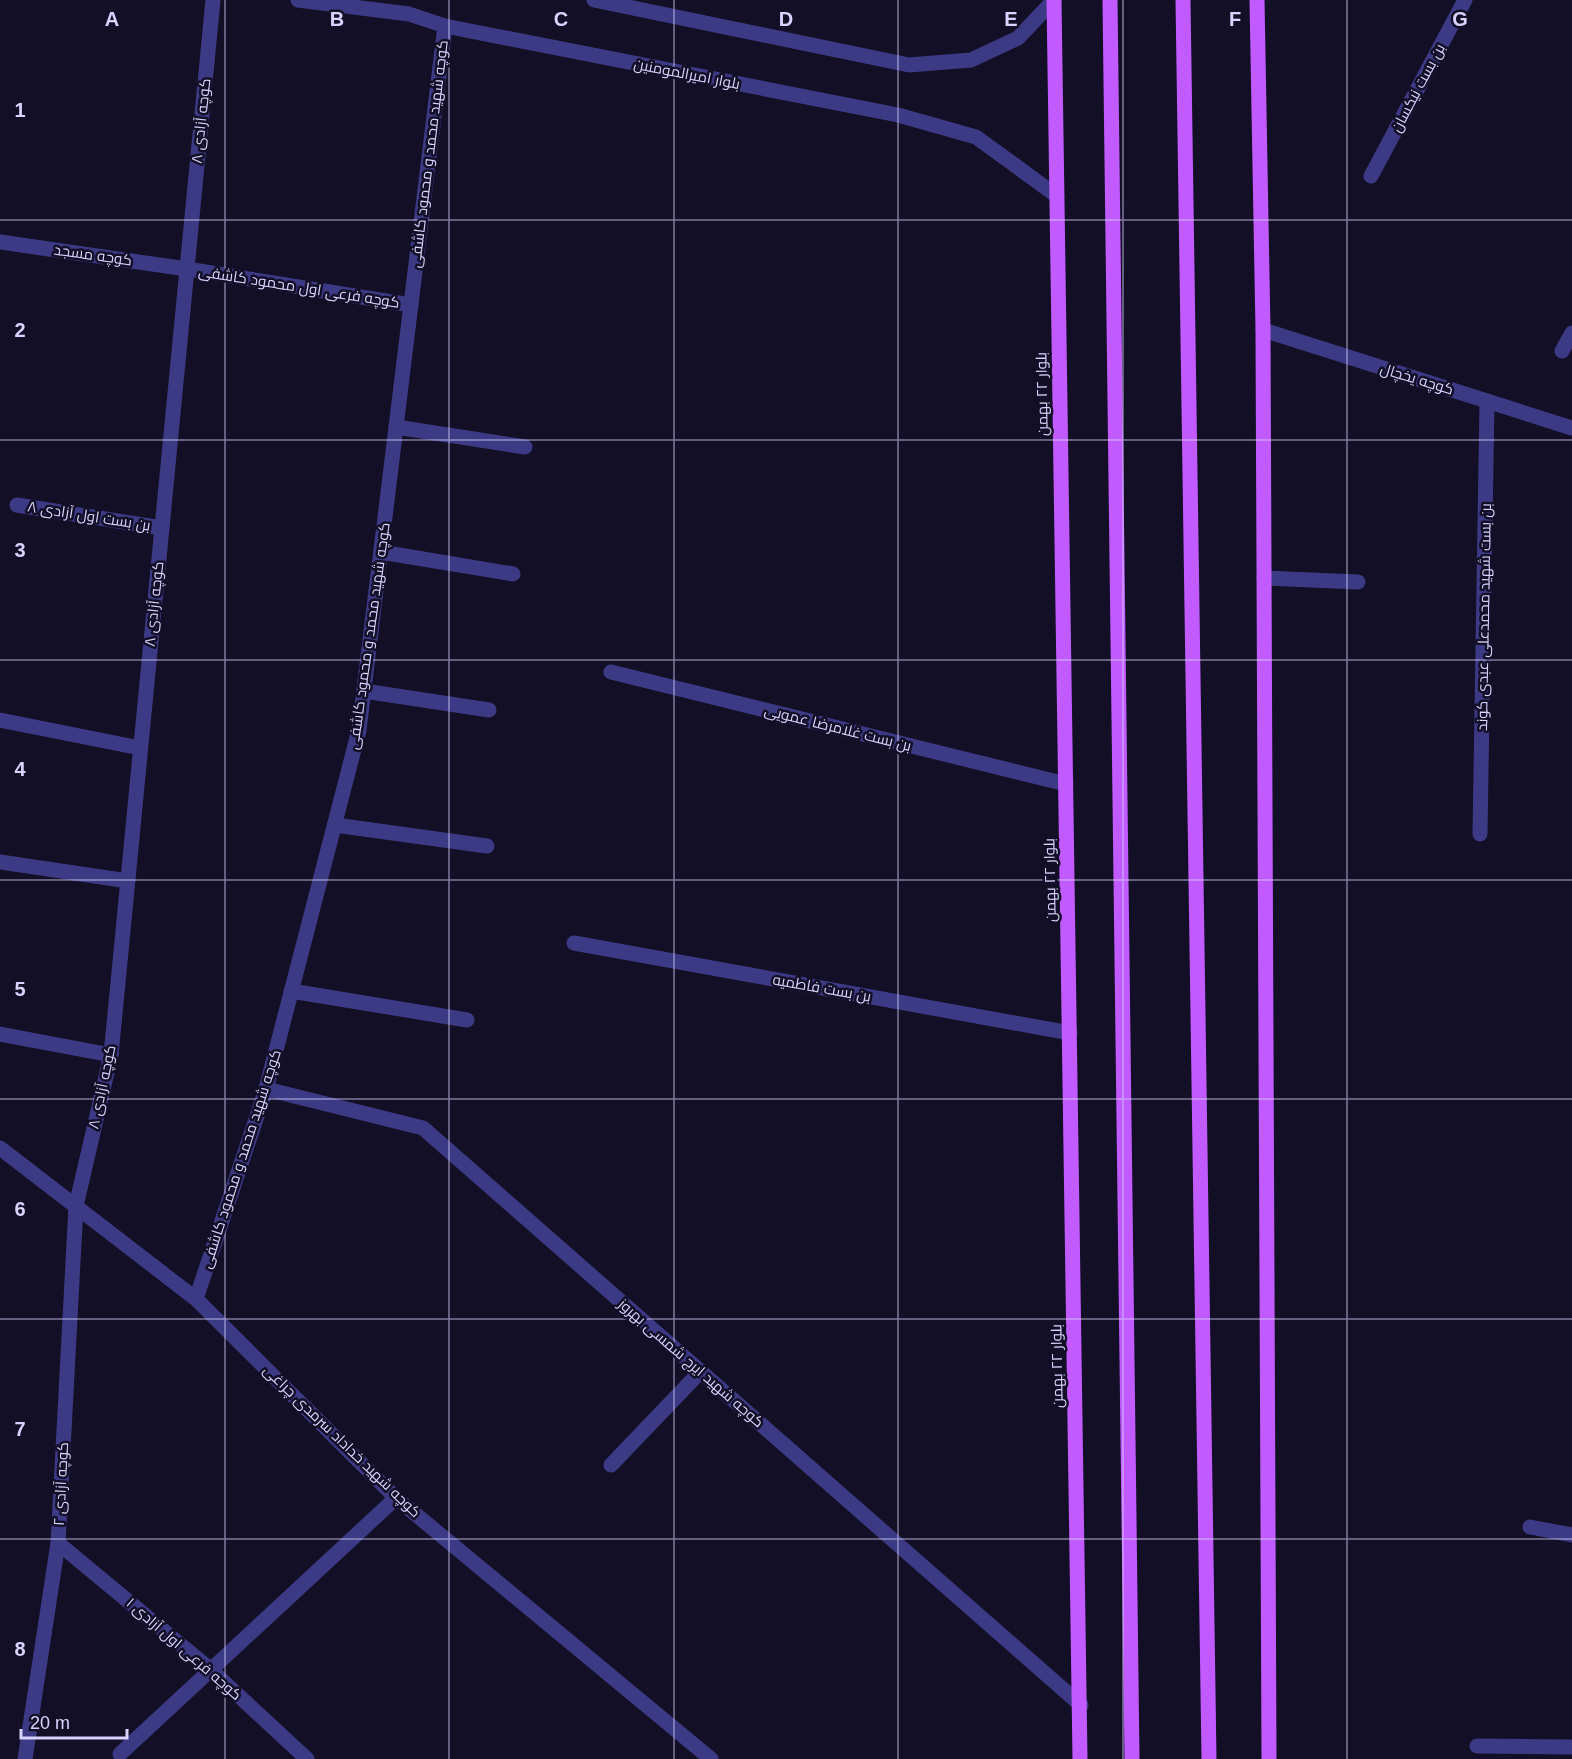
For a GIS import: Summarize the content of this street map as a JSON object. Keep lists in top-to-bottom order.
{
  "streets": {
    "main road": ["بلوار ۲۲ بهمن"],
    "street": [
      "بلوار امیرالمومنین",
      "بن بست نیکسان",
      "کوچه آزادی ۸",
      "کوچه شهید محمد و محمود کاشفی",
      "کوچه مسجد",
      "کوچه فرعی اول محمود کاشفی",
      "کوچه یخچال",
      "بن بست اول آزادی ۸",
      "بن بست شهید محمدعلی عبدی کوند",
      "بن بست غلامرضا عمویی",
      "بن بست فاطمیه",
      "کوچه شهید ایرج شمسی بهروز",
      "کوچه شهید خداداد سرمدی چراغی",
      "کوچه آزادی ۲",
      "کوچه فرعی اول آزادی ۱"
    ]
  },
  "crossings": [
    ["بلوار امیرالمومنین", "کوچه شهید محمد و محمود کاشفی"],
    ["بلوار امیرالمومنین", "بلوار ۲۲ بهمن"],
    ["کوچه آزادی ۸", "کوچه مسجد"],
    ["کوچه آزادی ۸", "کوچه فرعی اول محمود کاشفی"],
    ["کوچه آزادی ۸", "بن بست اول آزادی ۸"],
    ["کوچه آزادی ۸", "کوچه شهید خداداد سرمدی چراغی"],
    ["کوچه آزادی ۸", "کوچه آزادی ۲"],
    ["کوچه شهید محمد و محمود کاشفی", "کوچه فرعی اول محمود کاشفی"],
    ["کوچه شهید محمد و محمود کاشفی", "کوچه شهید ایرج شمسی بهروز"],
    ["کوچه شهید محمد و محمود کاشفی", "کوچه شهید خداداد سرمدی چراغی"],
    ["کوچه مسجد", "کوچه فرعی اول محمود کاشفی"],
    ["کوچه یخچال", "بن بست شهید محمدعلی عبدی کوند"],
    ["بلوار ۲۲ بهمن", "بن بست غلامرضا عمویی"],
    ["بلوار ۲۲ بهمن", "بن بست فاطمیه"],
    ["بلوار ۲۲ بهمن", "کوچه شهید ایرج شمسی بهروز"],
    ["کوچه شهید خداداد سرمدی چراغی", "کوچه آزادی ۲"],
    ["کوچه آزادی ۲", "کوچه فرعی اول آزادی ۱"]
  ],
  "scale_bar": "20 m",
  "grid": {
    "columns": [
      "A",
      "B",
      "C",
      "D",
      "E",
      "F",
      "G"
    ],
    "rows": [
      "1",
      "2",
      "3",
      "4",
      "5",
      "6",
      "7",
      "8"
    ]
  }
}
